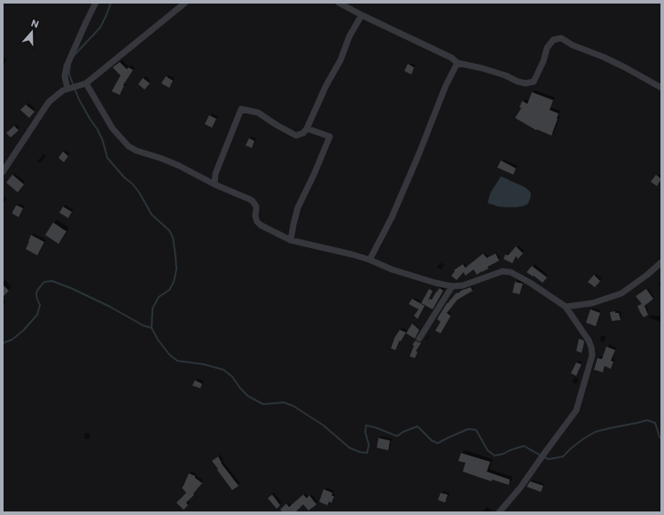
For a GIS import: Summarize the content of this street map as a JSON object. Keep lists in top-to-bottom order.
{
  "north": "top"
}
